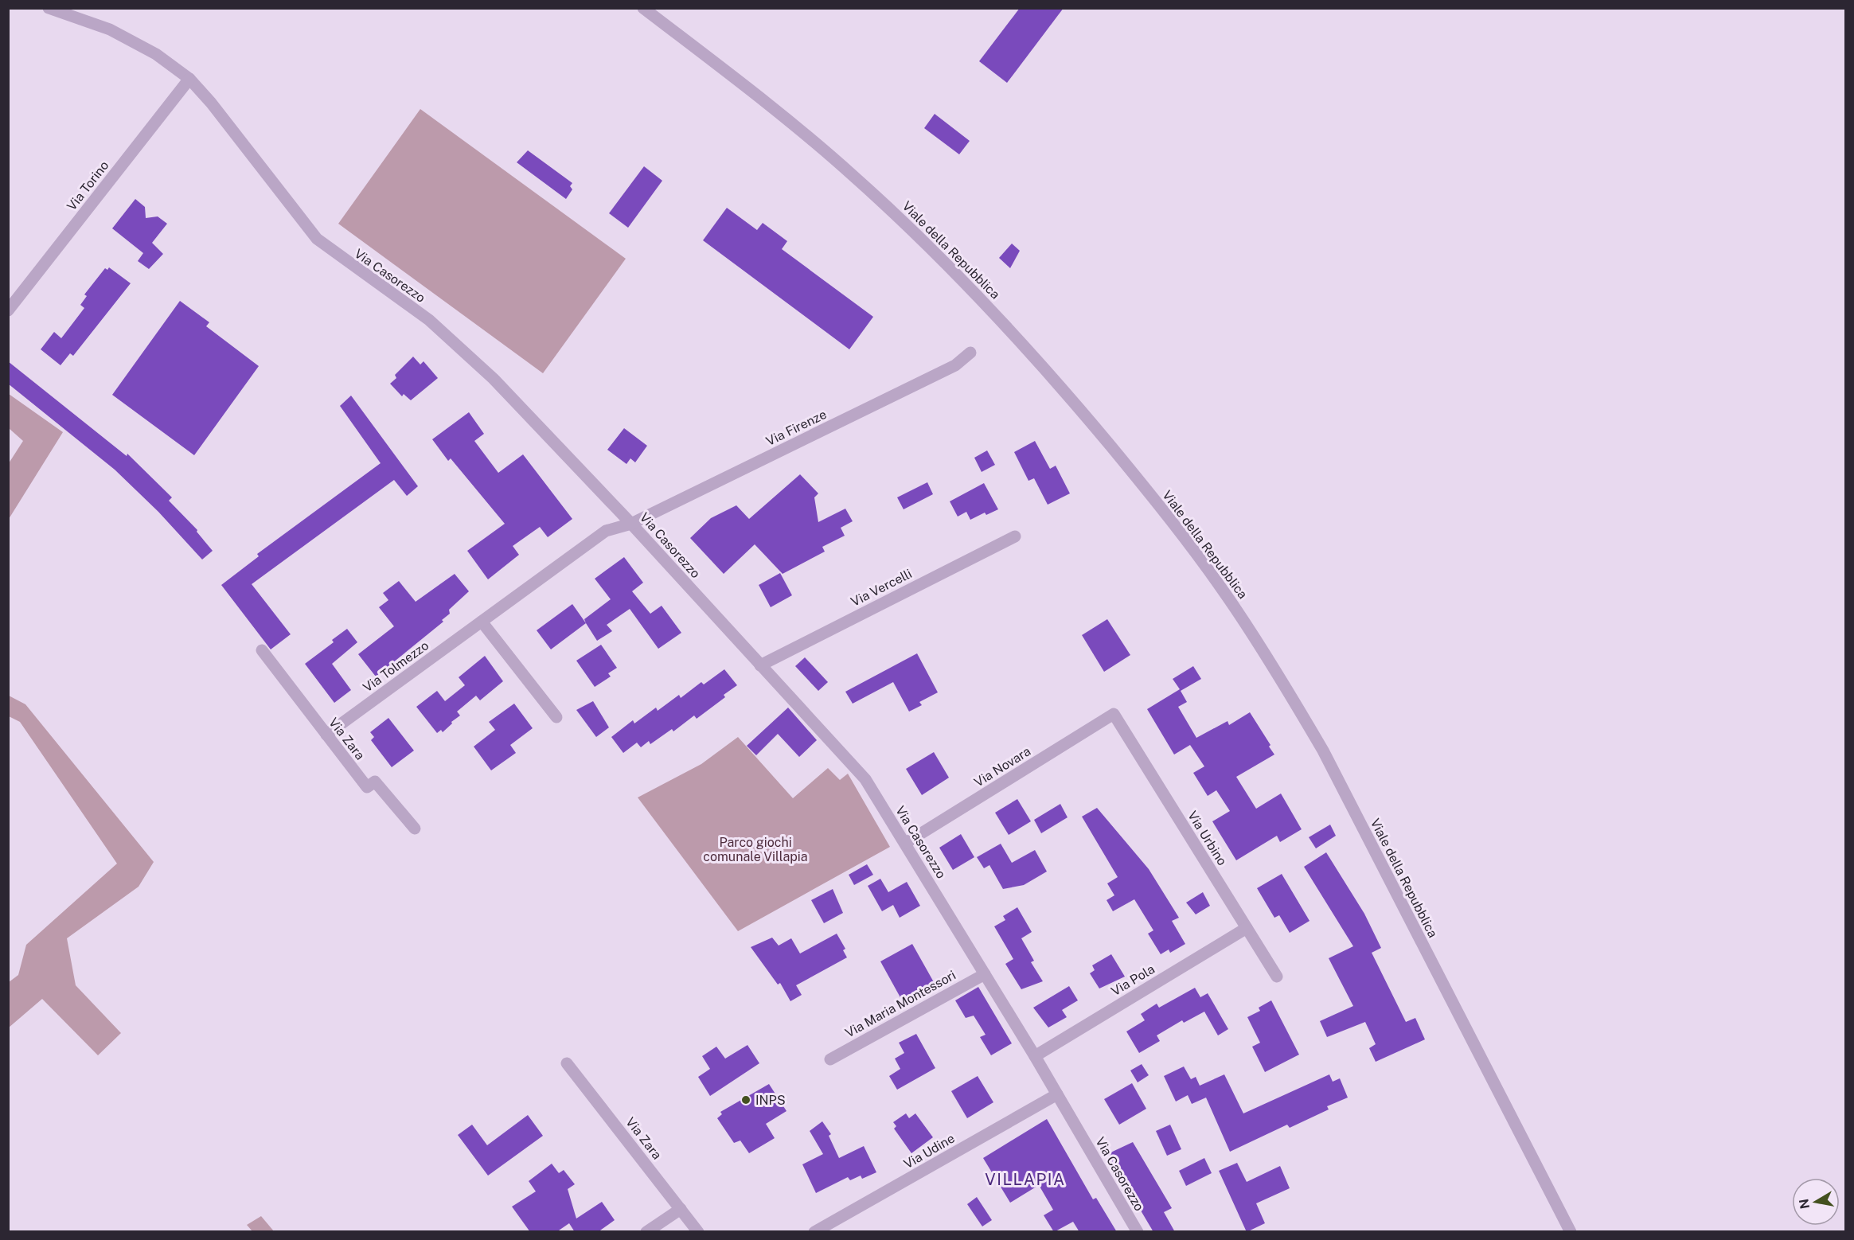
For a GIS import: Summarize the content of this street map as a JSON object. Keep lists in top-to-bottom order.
{
  "streets": {
    "street": [
      "Via Torino",
      "Viale della Repubblica",
      "Via Casorezzo",
      "Via Firenze",
      "Via Vercelli",
      "Via Tolmezzo",
      "Via Zara",
      "Via Novara",
      "Via Urbino",
      "Via Pola",
      "Via Maria Montessori",
      "Via Udine"
    ]
  },
  "crossings": [
    ["Via Torino", "Via Casorezzo"],
    ["Via Casorezzo", "Via Firenze"],
    ["Via Casorezzo", "Via Vercelli"],
    ["Via Casorezzo", "Via Tolmezzo"],
    ["Via Casorezzo", "Via Novara"],
    ["Via Casorezzo", "Via Pola"],
    ["Via Casorezzo", "Via Maria Montessori"],
    ["Via Casorezzo", "Via Udine"],
    ["Via Firenze", "Via Tolmezzo"],
    ["Via Tolmezzo", "Via Zara"],
    ["Via Novara", "Via Urbino"],
    ["Via Urbino", "Via Pola"]
  ],
  "districts": ["VILLAPIA"],
  "parks": ["Parco giochi comunale Villapia"],
  "places": ["INPS"],
  "north": "left"
}
